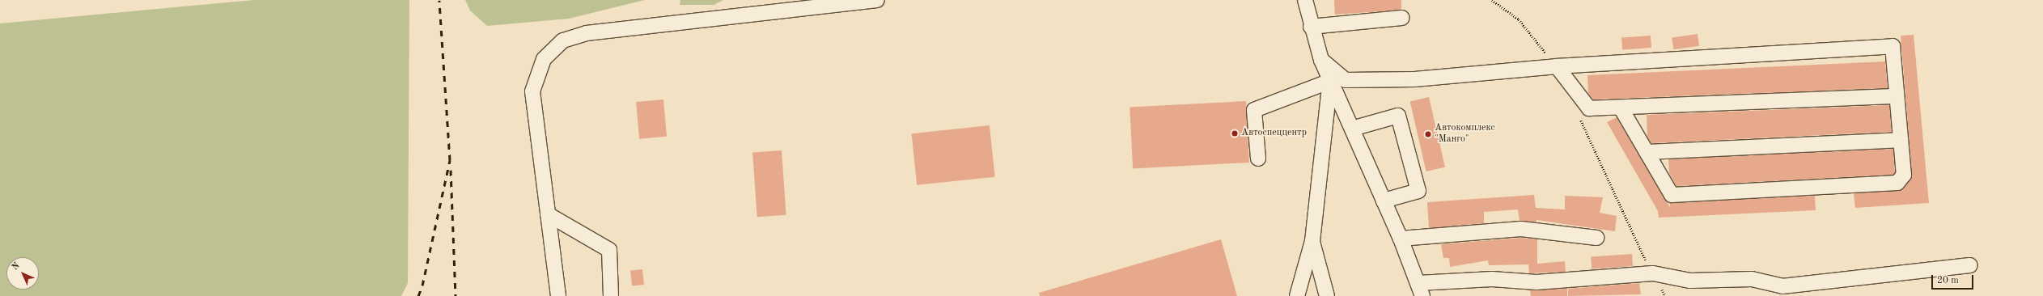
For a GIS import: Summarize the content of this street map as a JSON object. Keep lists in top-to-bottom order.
{
  "places": ["Автоспеццентр", "Автокомплекс \"Манго\""],
  "scale_bar": "20 m",
  "north": "top left"
}
